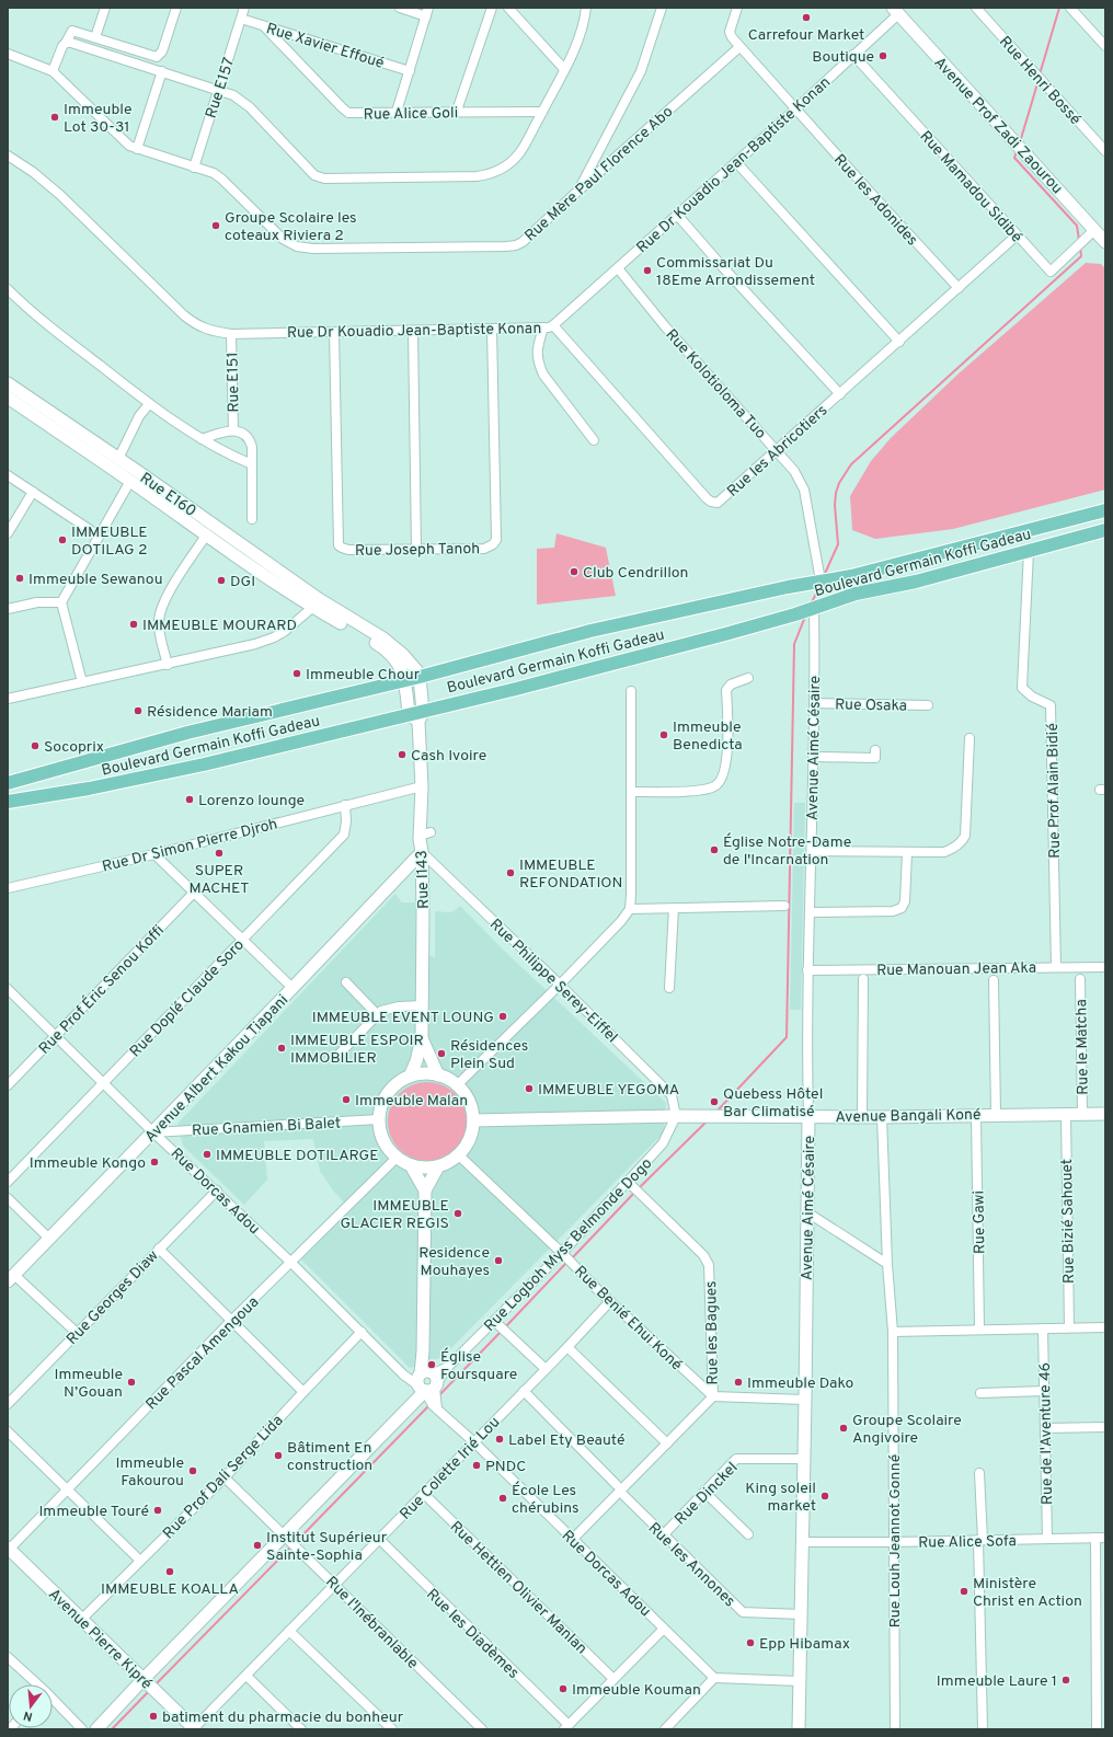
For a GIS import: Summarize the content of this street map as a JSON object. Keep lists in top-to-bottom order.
{
  "streets": {
    "main road": ["Boulevard Germain Koffi Gadeau"],
    "street": [
      "Rue Xavier Effoué",
      "Rue Henri Bossé",
      "Rue E157",
      "Rue Alice Goli",
      "Avenue Prof Zadi Zaourou",
      "Rue Dr Kouadio Jean-Baptiste Konan",
      "Rue Mère Paul Florence Abo",
      "Rue Mamadou Sidibé",
      "Rue les Adonides",
      "Rue E151",
      "Rue Kolotioloma Tuo",
      "Rue les Abricotiers",
      "Rue E160",
      "Rue Joseph Tanoh",
      "Rue Osaka",
      "Avenue Aimé Césaire",
      "Rue Prof Alain Bidié",
      "Rue Dr Simon Pierre Djroh",
      "Rue I143",
      "Rue Manouan Jean Aka",
      "Rue Philippe Serey-Eiffel",
      "Rue Prof Éric Senou Koffi",
      "Rue Doplé Claude Soro",
      "Rue le Matcha",
      "Avenue Albert Kakou Tiapani",
      "Avenue Bangali Koné",
      "Rue Gnamien Bi Balet",
      "Rue Dorcas Adou",
      "Rue Bizié Sahouet",
      "Rue Gawi",
      "Rue Logboh Myss Belmonde Dogo",
      "Rue Georges Diaw",
      "Rue Benié Ehui Koné",
      "Rue les Bagues",
      "Rue Pascal Amengoua",
      "Rue de l'Aventure 46",
      "Rue Colette Irié Lou",
      "Rue Prof Dali Serge Lida",
      "Rue Dinckel",
      "Rue Louh Jeannot Gonné",
      "Rue Alice Sofa",
      "Rue les Annones",
      "Rue Hettien Olivier Manlan",
      "Rue l'Inébranlable",
      "Rue les Diadèmes",
      "Avenue Pierre Kipré"
    ]
  },
  "crossings": [
    ["Rue Xavier Effoué", "Rue E157"],
    ["Rue Xavier Effoué", "Rue Alice Goli"],
    ["Rue E157", "Rue Mère Paul Florence Abo"],
    ["Avenue Prof Zadi Zaourou", "Rue Dr Kouadio Jean-Baptiste Konan"],
    ["Avenue Prof Zadi Zaourou", "Rue Mamadou Sidibé"],
    ["Rue Dr Kouadio Jean-Baptiste Konan", "Rue Mamadou Sidibé"],
    ["Rue Dr Kouadio Jean-Baptiste Konan", "Rue les Adonides"],
    ["Rue Dr Kouadio Jean-Baptiste Konan", "Rue E151"],
    ["Rue Dr Kouadio Jean-Baptiste Konan", "Rue Kolotioloma Tuo"],
    ["Rue Dr Kouadio Jean-Baptiste Konan", "Rue les Abricotiers"],
    ["Rue Dr Kouadio Jean-Baptiste Konan", "Rue Joseph Tanoh"],
    ["Rue Mère Paul Florence Abo", "Rue les Adonides"],
    ["Rue Mamadou Sidibé", "Rue les Abricotiers"],
    ["Rue les Adonides", "Rue les Abricotiers"],
    ["Rue Kolotioloma Tuo", "Rue les Abricotiers"],
    ["Rue Kolotioloma Tuo", "Boulevard Germain Koffi Gadeau"],
    ["Rue E160", "Boulevard Germain Koffi Gadeau"],
    ["Boulevard Germain Koffi Gadeau", "Avenue Aimé Césaire"],
    ["Boulevard Germain Koffi Gadeau", "Rue Prof Alain Bidié"],
    ["Boulevard Germain Koffi Gadeau", "Rue I143"],
    ["Rue Osaka", "Avenue Aimé Césaire"],
    ["Avenue Aimé Césaire", "Rue Manouan Jean Aka"],
    ["Avenue Aimé Césaire", "Avenue Bangali Koné"],
    ["Avenue Aimé Césaire", "Rue Dinckel"],
    ["Avenue Aimé Césaire", "Rue Alice Sofa"],
    ["Avenue Aimé Césaire", "Rue les Annones"],
    ["Rue Prof Alain Bidié", "Rue Manouan Jean Aka"],
    ["Rue Dr Simon Pierre Djroh", "Rue I143"],
    ["Rue Dr Simon Pierre Djroh", "Rue Doplé Claude Soro"],
    ["Rue I143", "Rue Philippe Serey-Eiffel"],
    ["Rue I143", "Avenue Albert Kakou Tiapani"],
    ["Rue I143", "Avenue Bangali Koné"],
    ["Rue I143", "Rue Gnamien Bi Balet"],
    ["Rue I143", "Rue Benié Ehui Koné"],
    ["Rue I143", "Rue Pascal Amengoua"],
    ["Rue Philippe Serey-Eiffel", "Avenue Albert Kakou Tiapani"],
    ["Rue Philippe Serey-Eiffel", "Avenue Bangali Koné"],
    ["Rue Philippe Serey-Eiffel", "Rue Logboh Myss Belmonde Dogo"],
    ["Rue Prof Éric Senou Koffi", "Rue Dorcas Adou"],
    ["Rue Doplé Claude Soro", "Rue Dorcas Adou"],
    ["Rue le Matcha", "Avenue Bangali Koné"],
    ["Avenue Albert Kakou Tiapani", "Rue Gnamien Bi Balet"],
    ["Avenue Albert Kakou Tiapani", "Rue Dorcas Adou"],
    ["Avenue Bangali Koné", "Rue Gnamien Bi Balet"],
    ["Avenue Bangali Koné", "Rue Bizié Sahouet"],
    ["Avenue Bangali Koné", "Rue Gawi"],
    ["Avenue Bangali Koné", "Rue Logboh Myss Belmonde Dogo"],
    ["Avenue Bangali Koné", "Rue Benié Ehui Koné"],
    ["Avenue Bangali Koné", "Rue Pascal Amengoua"],
    ["Avenue Bangali Koné", "Rue Louh Jeannot Gonné"],
    ["Rue Gnamien Bi Balet", "Rue Dorcas Adou"],
    ["Rue Gnamien Bi Balet", "Rue Benié Ehui Koné"],
    ["Rue Gnamien Bi Balet", "Rue Pascal Amengoua"],
    ["Rue Dorcas Adou", "Rue Logboh Myss Belmonde Dogo"],
    ["Rue Dorcas Adou", "Rue Georges Diaw"],
    ["Rue Dorcas Adou", "Rue les Bagues"],
    ["Rue Dorcas Adou", "Rue Pascal Amengoua"],
    ["Rue Dorcas Adou", "Rue Colette Irié Lou"],
    ["Rue Dorcas Adou", "Rue Prof Dali Serge Lida"],
    ["Rue Logboh Myss Belmonde Dogo", "Rue Benié Ehui Koné"],
    ["Rue Logboh Myss Belmonde Dogo", "Rue les Bagues"],
    ["Rue Logboh Myss Belmonde Dogo", "Rue l'Inébranlable"],
    ["Rue Logboh Myss Belmonde Dogo", "Avenue Pierre Kipré"],
    ["Rue Benié Ehui Koné", "Rue les Bagues"],
    ["Rue Benié Ehui Koné", "Rue Pascal Amengoua"],
    ["Rue Benié Ehui Koné", "Rue Colette Irié Lou"],
    ["Rue les Bagues", "Rue les Annones"],
    ["Rue Pascal Amengoua", "Avenue Pierre Kipré"],
    ["Rue de l'Aventure 46", "Rue Alice Sofa"],
    ["Rue Colette Irié Lou", "Rue les Annones"],
    ["Rue Colette Irié Lou", "Rue Hettien Olivier Manlan"],
    ["Rue Colette Irié Lou", "Rue l'Inébranlable"],
    ["Rue Colette Irié Lou", "Rue les Diadèmes"],
    ["Rue Colette Irié Lou", "Avenue Pierre Kipré"],
    ["Rue Prof Dali Serge Lida", "Rue l'Inébranlable"],
    ["Rue Prof Dali Serge Lida", "Avenue Pierre Kipré"],
    ["Rue Dinckel", "Rue les Annones"],
    ["Rue Louh Jeannot Gonné", "Rue Alice Sofa"]
  ],
  "places": [
    "Carrefour Market",
    "Boutique",
    "Immeuble Lot 30-31",
    "Groupe Scolaire les coteaux Riviera 2",
    "Commissariat Du 18Eme Arrondissement",
    "IMMEUBLE DOTILAG 2",
    "Club Cendrillon",
    "Immeuble Sewanou",
    "DGI",
    "IMMEUBLE MOURARD",
    "Immeuble Chour",
    "Résidence Mariam",
    "Immeuble Benedicta",
    "Socoprix",
    "Cash Ivoire",
    "Lorenzo lounge",
    "Église Notre-Dame de l'Incarnation",
    "SUPER MACHET",
    "IMMEUBLE REFONDATION",
    "IMMEUBLE EVENT LOUNG",
    "IMMEUBLE ESPOIR IMMOBILIER",
    "Résidences Plein Sud",
    "IMMEUBLE YEGOMA",
    "Immeuble Malan",
    "Quebess Hôtel Bar Climatisé",
    "IMMEUBLE DOTILARGE",
    "Immeuble Kongo",
    "IMMEUBLE GLACIER REGIS",
    "Residence Mouhayes",
    "Église Foursquare",
    "Immeuble N’Gouan",
    "Immeuble Dako",
    "Groupe Scolaire Angivoire",
    "Label Ety Beauté",
    "Bâtiment En construction",
    "PNDC",
    "Immeuble Fakourou",
    "King soleil market",
    "École Les chérubins",
    "Immeuble Touré",
    "Institut Supérieur Sainte-Sophia",
    "IMMEUBLE KOALLA",
    "Ministère Christ en Action",
    "Epp Hibamax",
    "Immeuble Laure 1",
    "Immeuble Kouman",
    "batiment du pharmacie du bonheur"
  ],
  "north": "bottom"
}
